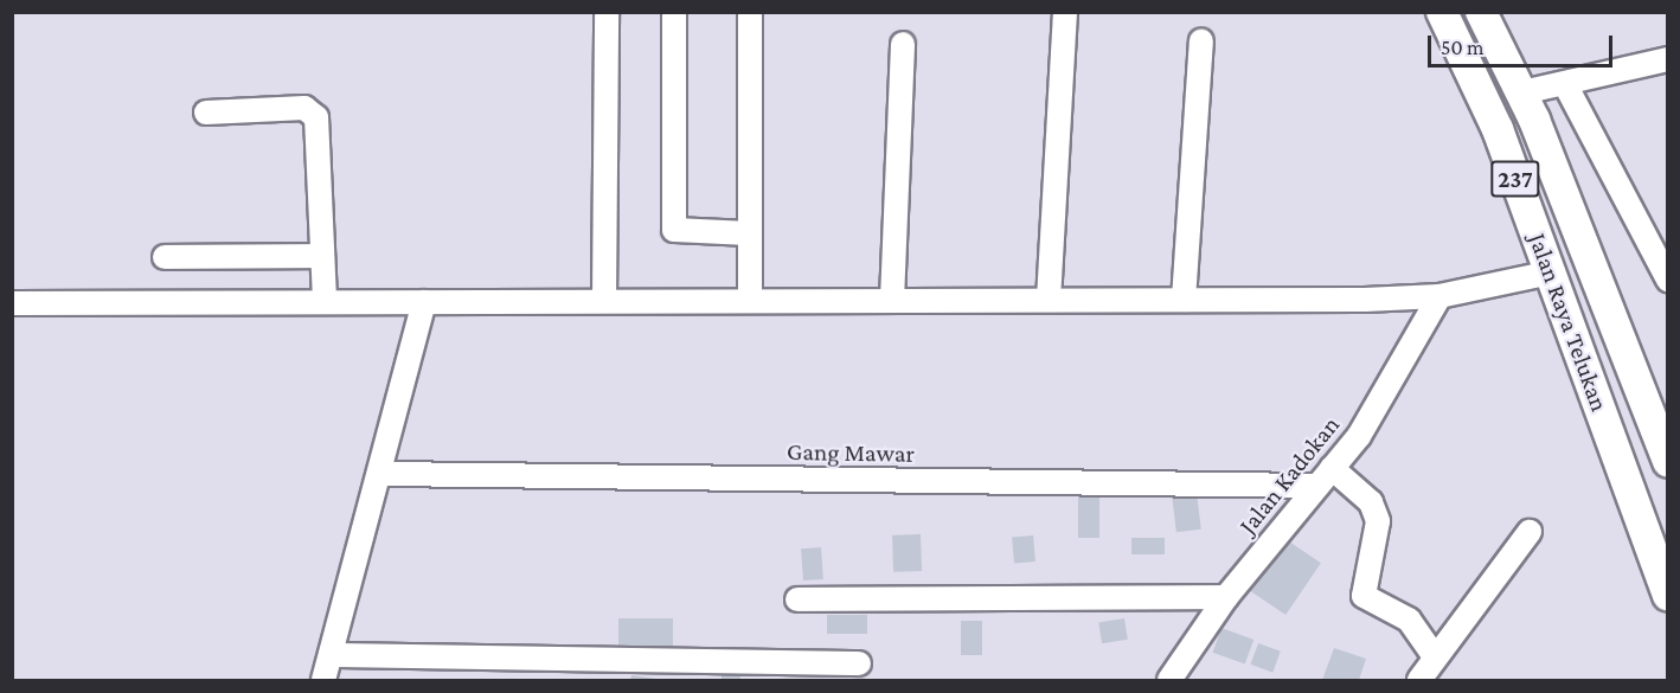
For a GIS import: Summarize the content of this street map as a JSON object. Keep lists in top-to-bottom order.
{
  "streets": {
    "main road": ["237", "Jalan Raya Telukan"],
    "street": ["Gang Mawar", "Jalan Kadokan"]
  },
  "crossings": [
    ["Gang Mawar", "Jalan Kadokan"]
  ],
  "scale_bar": "50 m"
}
